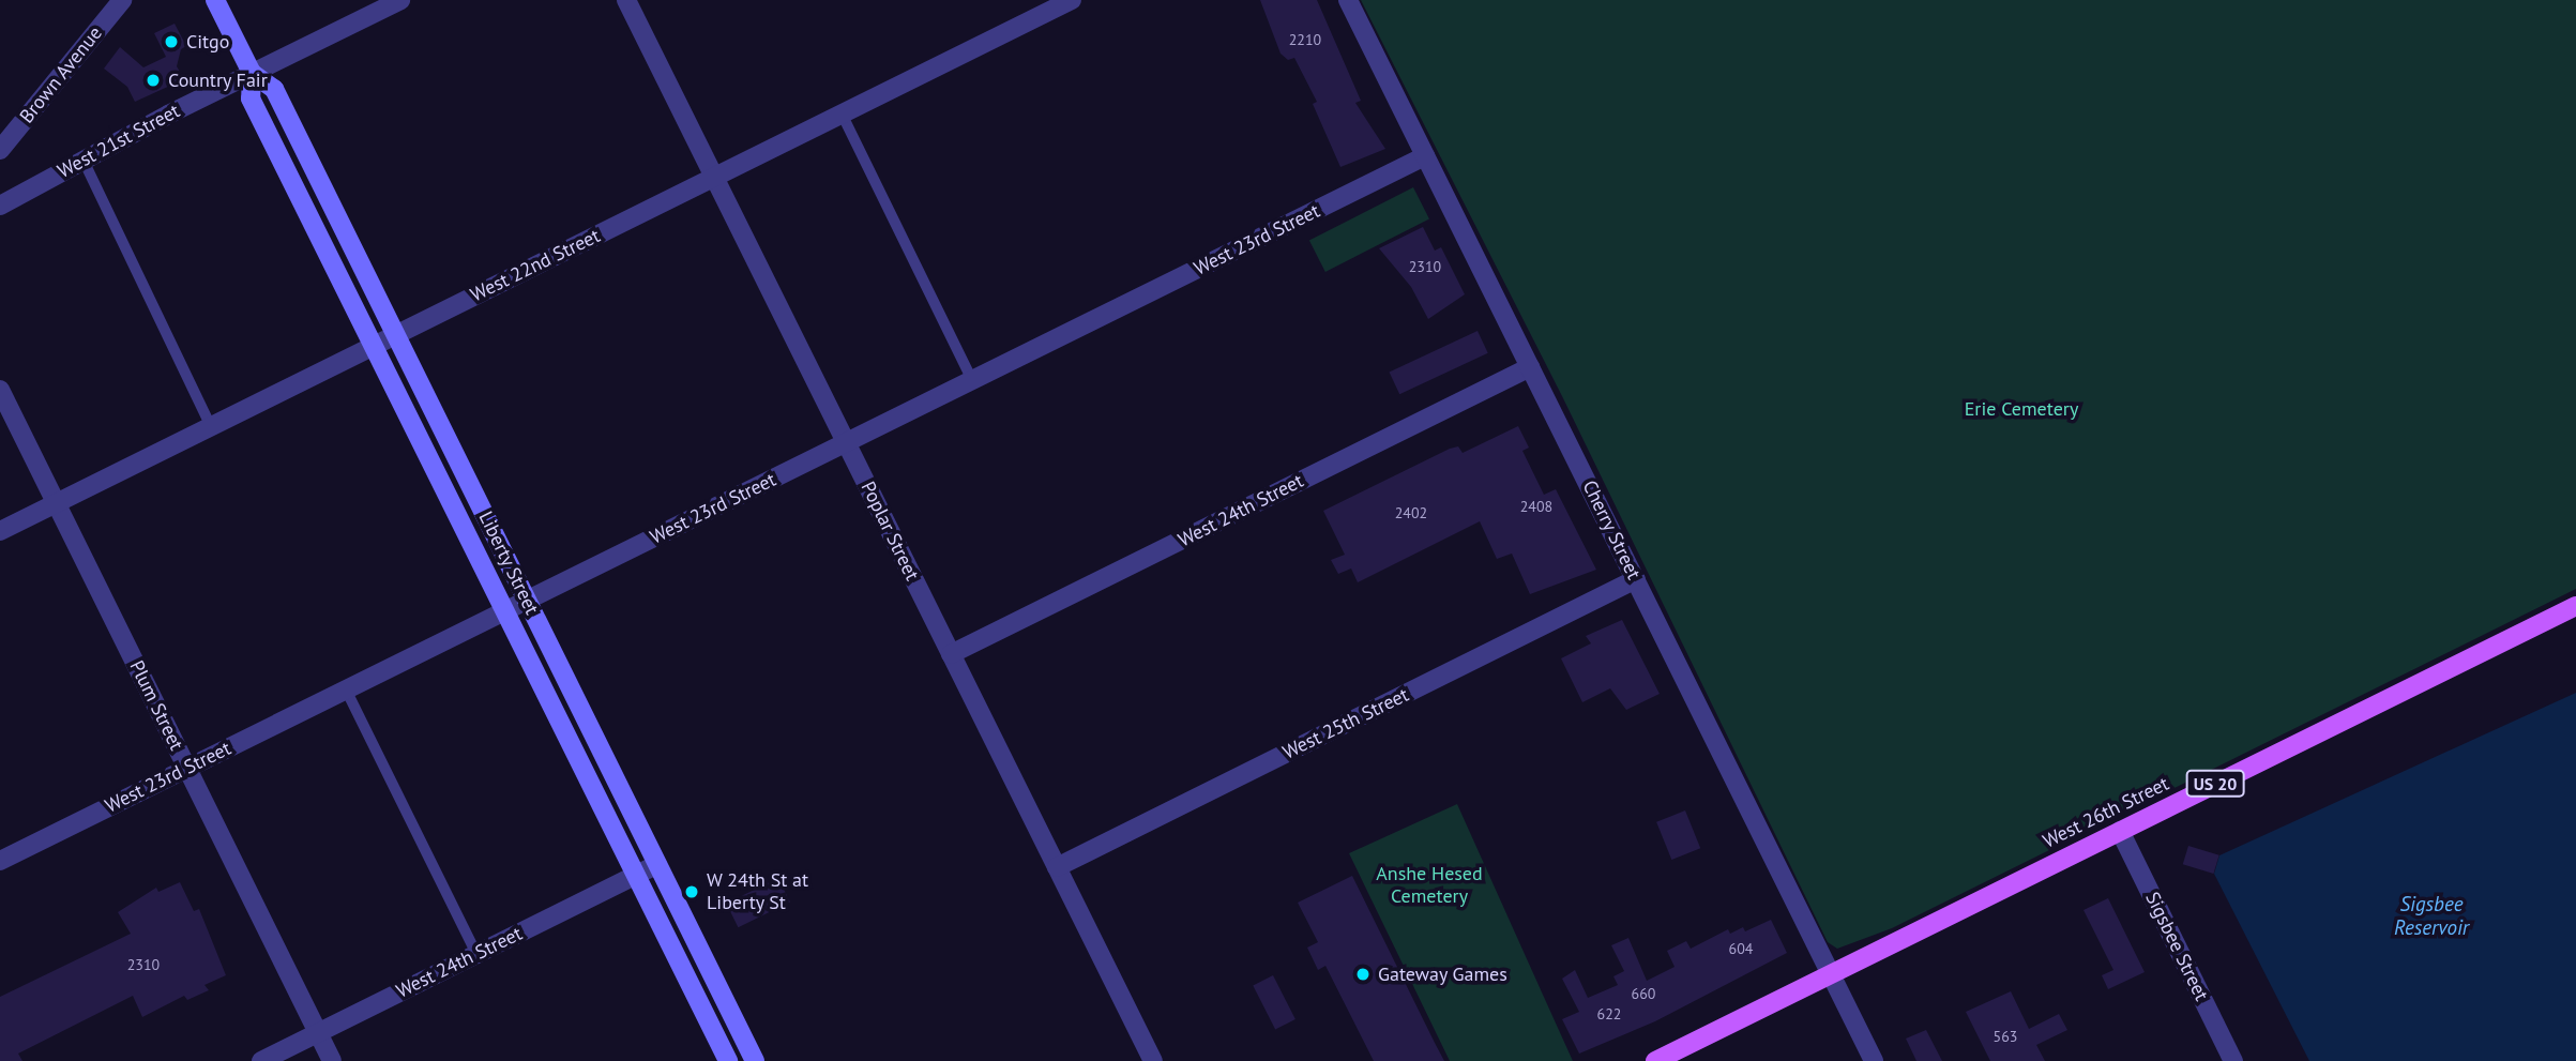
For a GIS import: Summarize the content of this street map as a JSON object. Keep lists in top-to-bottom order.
{
  "streets": {
    "main road": ["Liberty Street", "US 20", "West 26th Street"],
    "street": [
      "Brown Avenue",
      "West 21st Street",
      "West 23rd Street",
      "West 22nd Street",
      "West 24th Street",
      "Cherry Street",
      "Poplar Street",
      "Plum Street",
      "West 25th Street",
      "Sigsbee Street"
    ]
  },
  "crossings": [
    ["West 21st Street", "Liberty Street"],
    ["West 23rd Street", "Cherry Street"],
    ["West 23rd Street", "Poplar Street"],
    ["West 23rd Street", "Liberty Street"],
    ["West 23rd Street", "Plum Street"],
    ["West 22nd Street", "Poplar Street"],
    ["West 22nd Street", "Liberty Street"],
    ["West 22nd Street", "Plum Street"],
    ["West 24th Street", "Cherry Street"],
    ["West 24th Street", "Poplar Street"],
    ["West 24th Street", "Liberty Street"],
    ["West 24th Street", "Plum Street"],
    ["Cherry Street", "West 25th Street"],
    ["Cherry Street", "West 26th Street"],
    ["Poplar Street", "West 25th Street"],
    ["West 26th Street", "Sigsbee Street"]
  ],
  "water": ["Sigsbee Reservoir"],
  "parks": ["Erie Cemetery", "Anshe Hesed Cemetery"],
  "places": [
    "Citgo",
    "Country Fair",
    "W 24th St at Liberty St",
    "Gateway Games"
  ],
  "house_numbers": [
    "2210",
    "2310",
    "2408",
    "2402",
    "604",
    "2310",
    "660",
    "622",
    "563"
  ]
}
